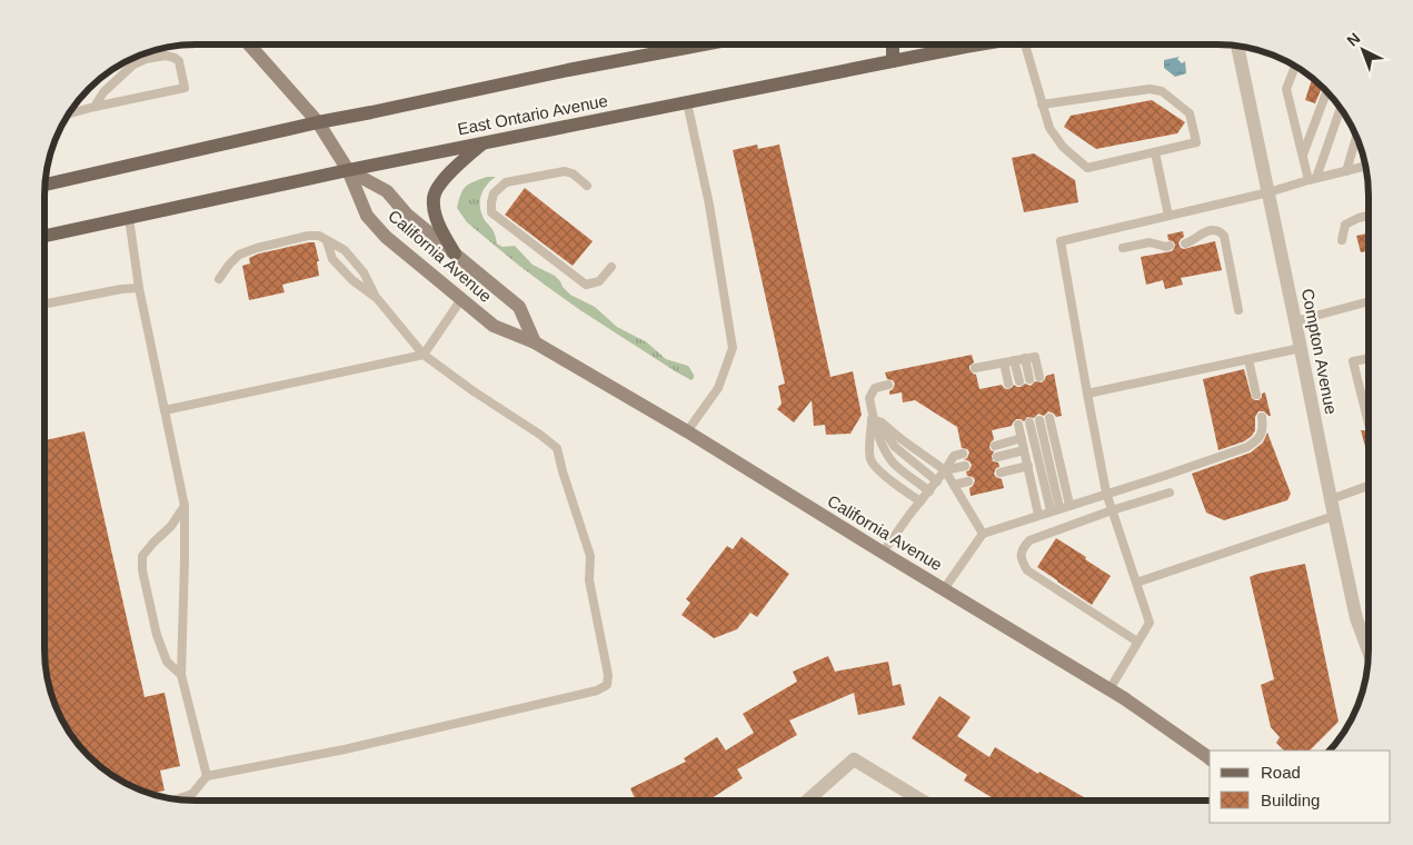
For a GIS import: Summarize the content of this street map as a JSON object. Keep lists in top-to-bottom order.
{
  "streets": {
    "main road": ["East Ontario Avenue", "California Avenue"],
    "street": ["Compton Avenue"]
  },
  "crossings": [
    ["East Ontario Avenue", "California Avenue"]
  ],
  "legend": ["Road", "Building"],
  "north": "top left"
}
